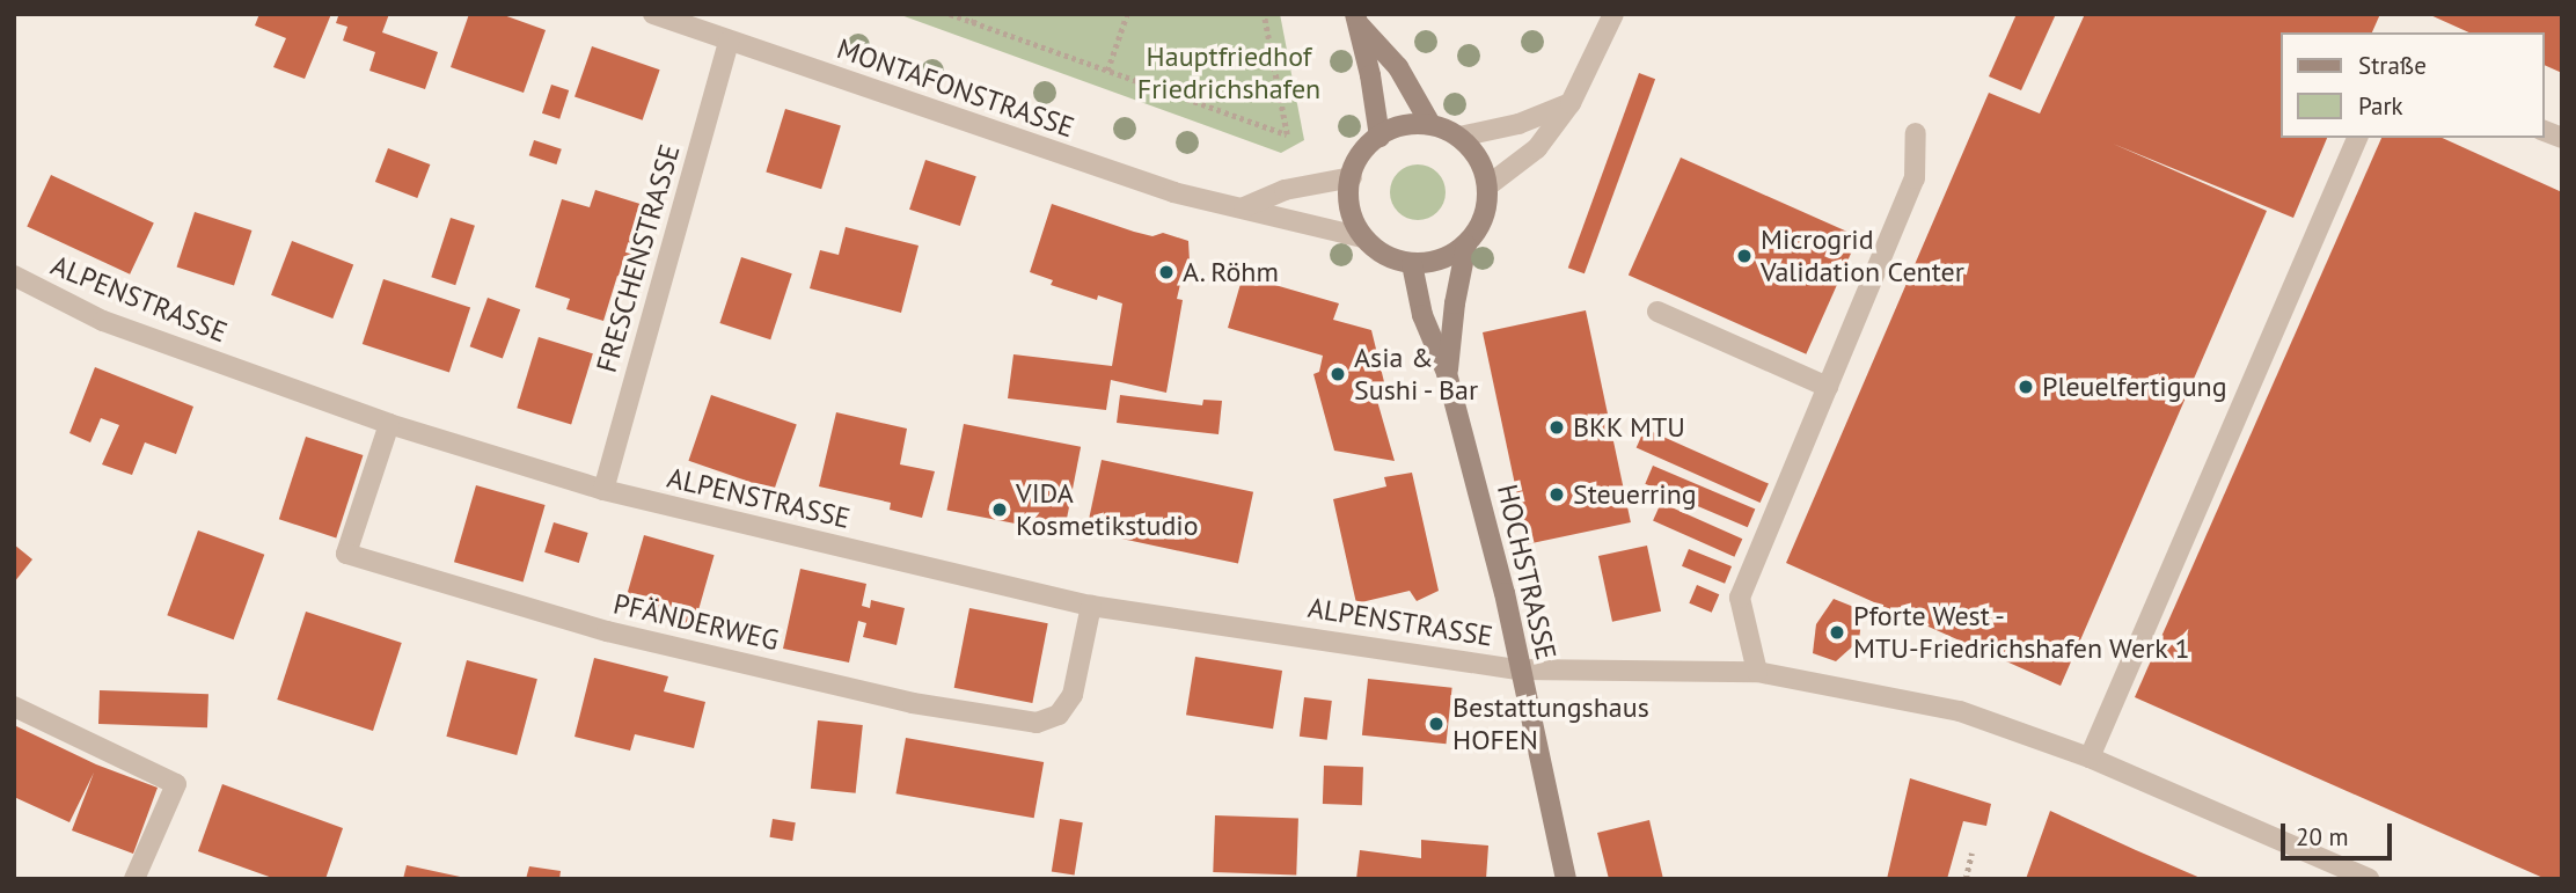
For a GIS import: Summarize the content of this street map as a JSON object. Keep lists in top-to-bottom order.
{
  "streets": {
    "main road": ["HOCHSTRASSE"],
    "street": [
      "MONTAFONSTRASSE",
      "FRESCHENSTRASSE",
      "ALPENSTRASSE",
      "PFÄNDERWEG"
    ]
  },
  "crossings": [
    ["MONTAFONSTRASSE", "FRESCHENSTRASSE"],
    ["MONTAFONSTRASSE", "HOCHSTRASSE"],
    ["FRESCHENSTRASSE", "ALPENSTRASSE"],
    ["ALPENSTRASSE", "HOCHSTRASSE"],
    ["ALPENSTRASSE", "PFÄNDERWEG"]
  ],
  "parks": ["Hauptfriedhof Friedrichshafen"],
  "places": [
    "Microgrid Validation Center",
    "A. Röhm",
    "Asia & Sushi - Bar",
    "Pleuelfertigung",
    "BKK MTU",
    "Steuerring",
    "VIDA Kosmetikstudio",
    "Pforte West - MTU-Friedrichshafen Werk 1",
    "Bestattungshaus HOFEN"
  ],
  "legend": ["Straße", "Park"],
  "scale_bar": "20 m"
}
